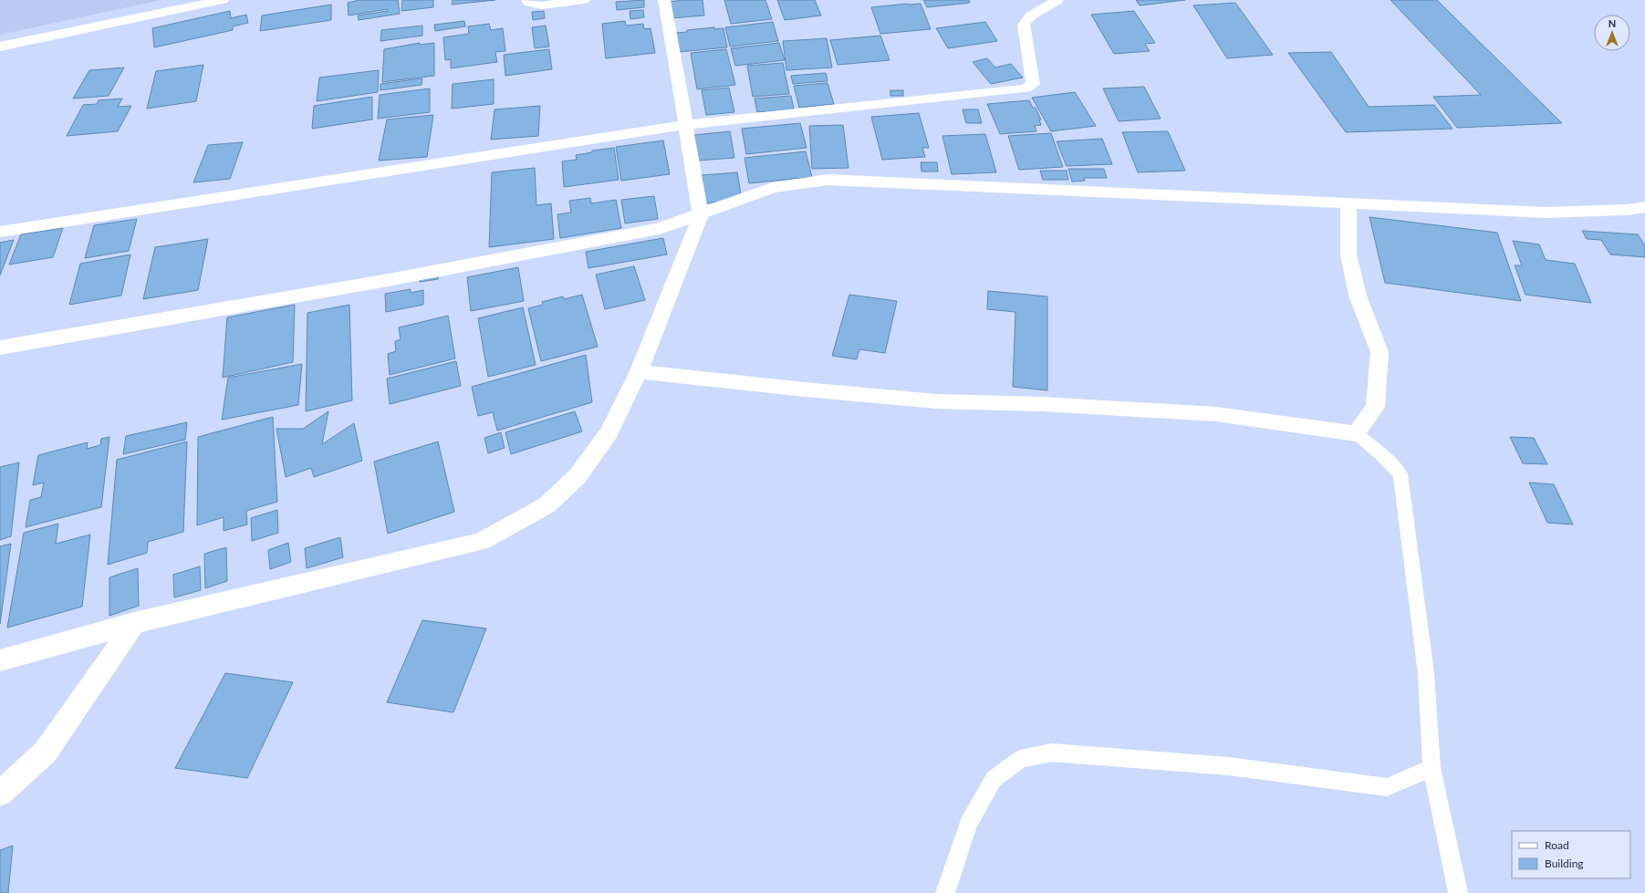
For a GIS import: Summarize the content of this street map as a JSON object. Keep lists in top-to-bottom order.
{
  "legend": ["Road", "Building"],
  "north": "top"
}
